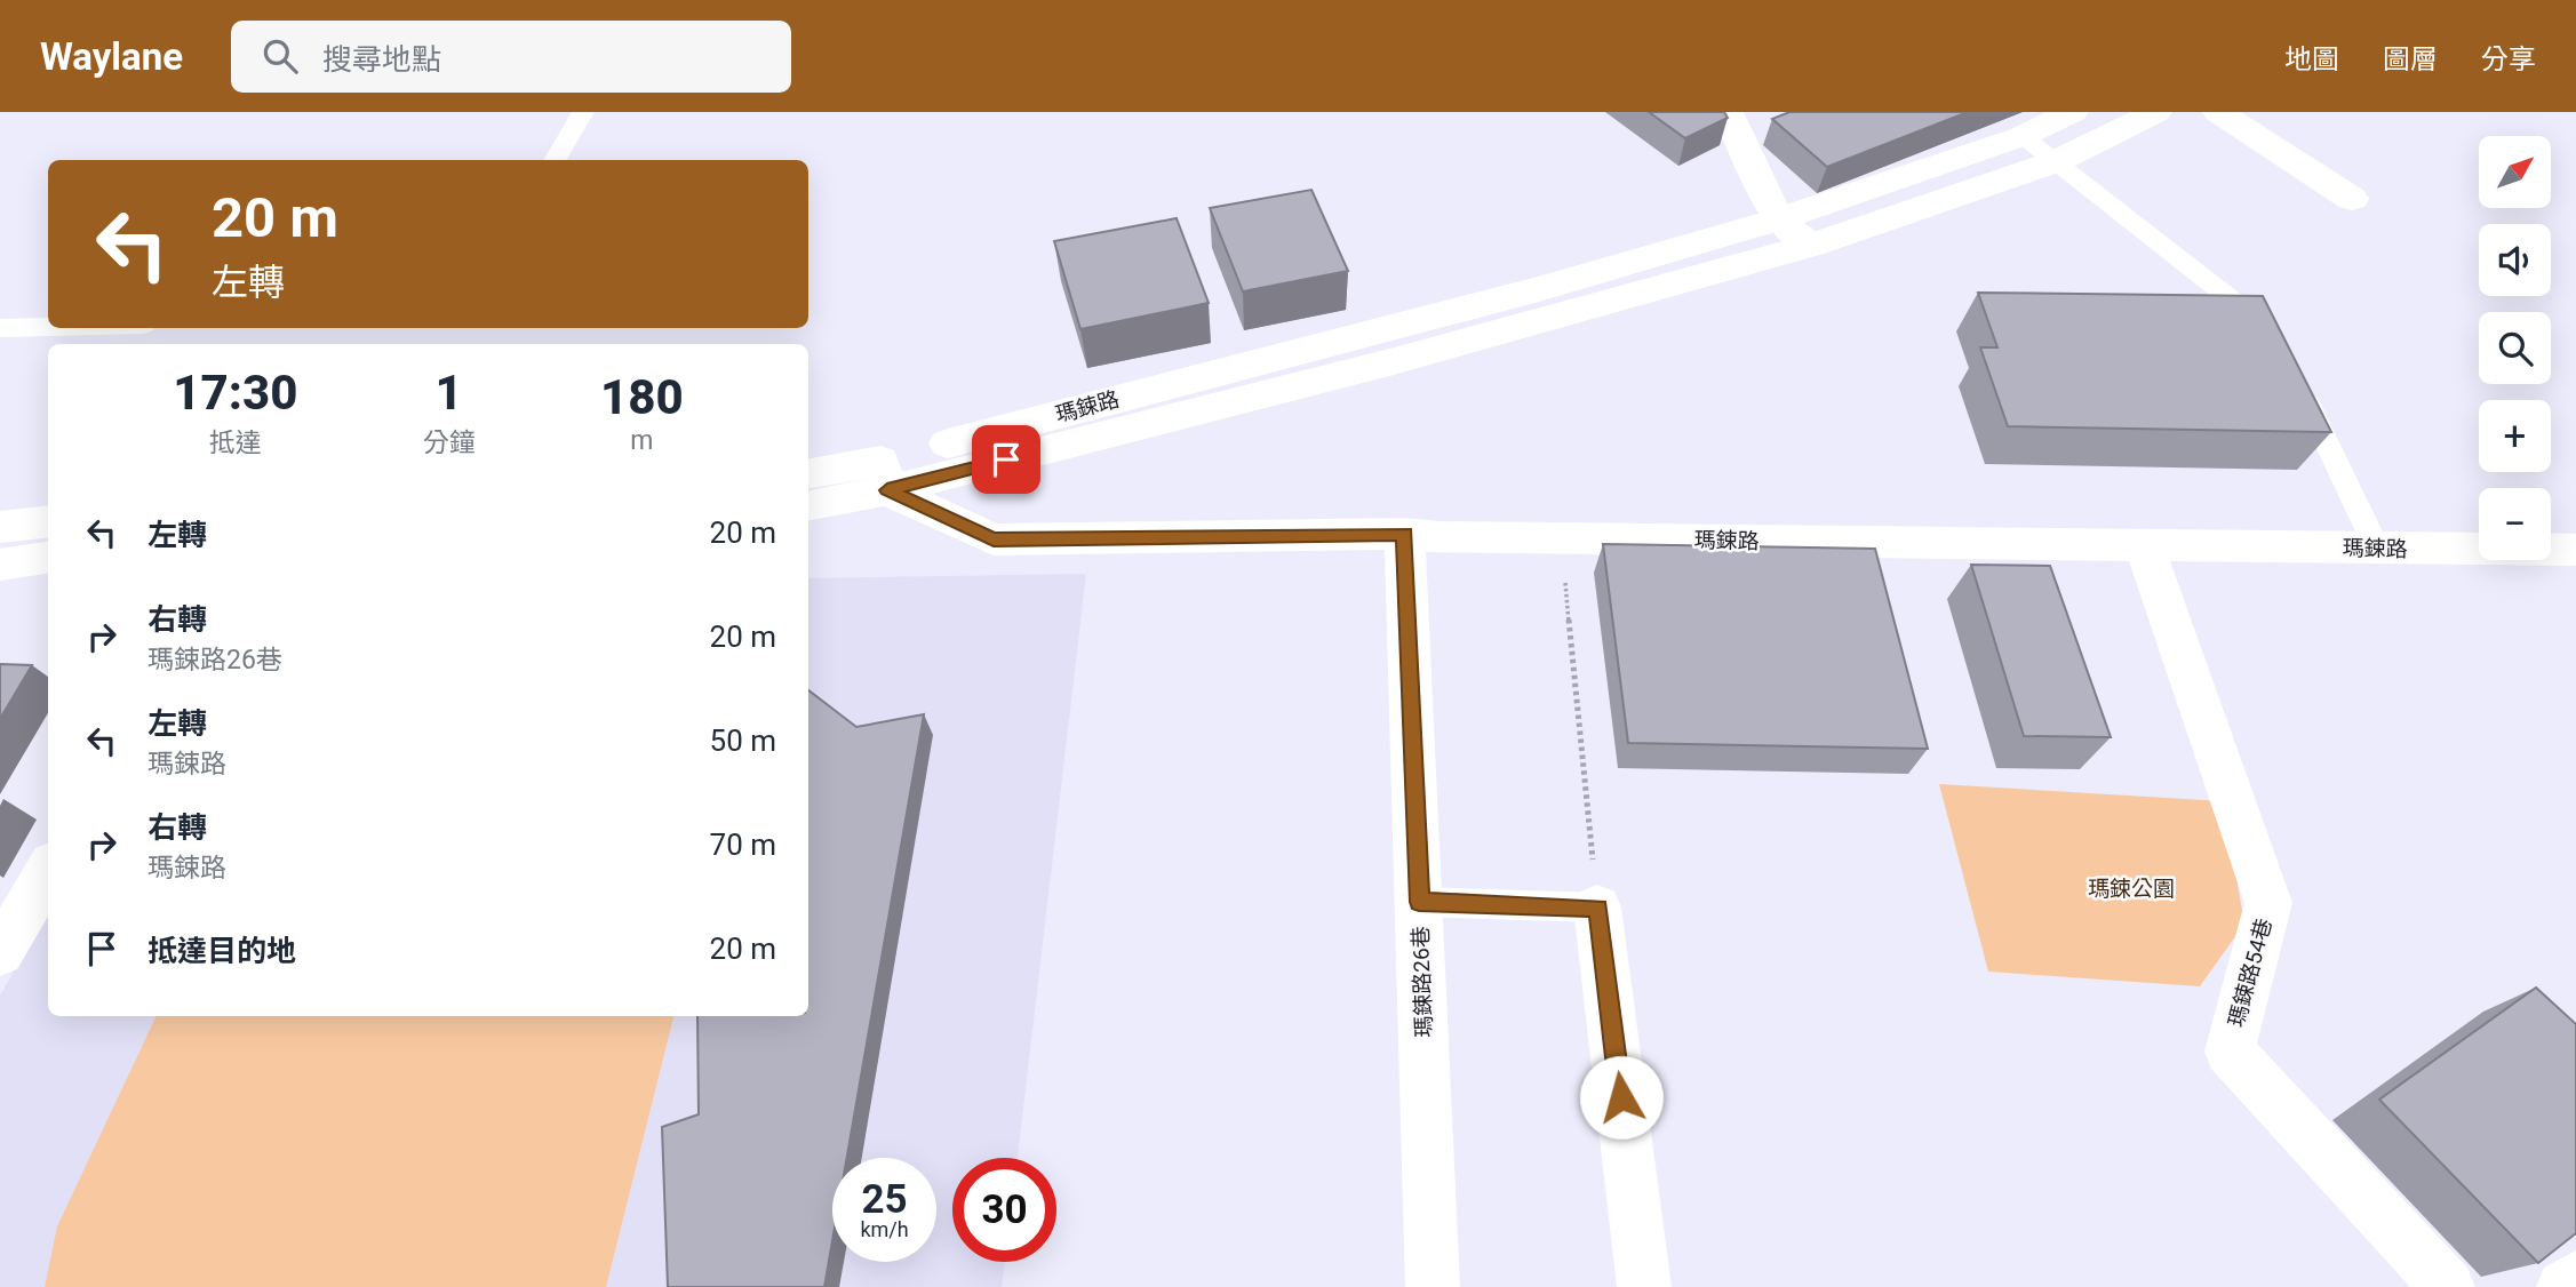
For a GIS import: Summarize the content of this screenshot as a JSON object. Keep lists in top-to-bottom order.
{
  "streets": {
    "street": ["瑪鋉路", "瑪鋉路54巷", "瑪鋉路26巷"]
  },
  "crossings": [
    ["瑪鋉路", "瑪鋉路54巷"],
    ["瑪鋉路", "瑪鋉路26巷"]
  ],
  "parks": ["瑪鋉公園"],
  "north": "top right",
  "page": {
    "header": "Waylane",
    "search": "搜尋地點",
    "nav": ["地圖", "圖層", "分享"],
    "map_buttons": ["+", "−"],
    "turn": ["20 m", "左轉"],
    "eta": [
      "17:30",
      "抵達",
      "1",
      "分鐘",
      "180",
      "m"
    ],
    "list": [
      {
        "name": "左轉",
        "value": "20 m"
      },
      {
        "name": "右轉",
        "note": "瑪鋉路26巷",
        "value": "20 m"
      },
      {
        "name": "左轉",
        "note": "瑪鋉路",
        "value": "50 m"
      },
      {
        "name": "右轉",
        "note": "瑪鋉路",
        "value": "70 m"
      },
      {
        "name": "抵達目的地",
        "value": "20 m"
      }
    ],
    "speed": "25 km/h",
    "limit": "30"
  }
}
